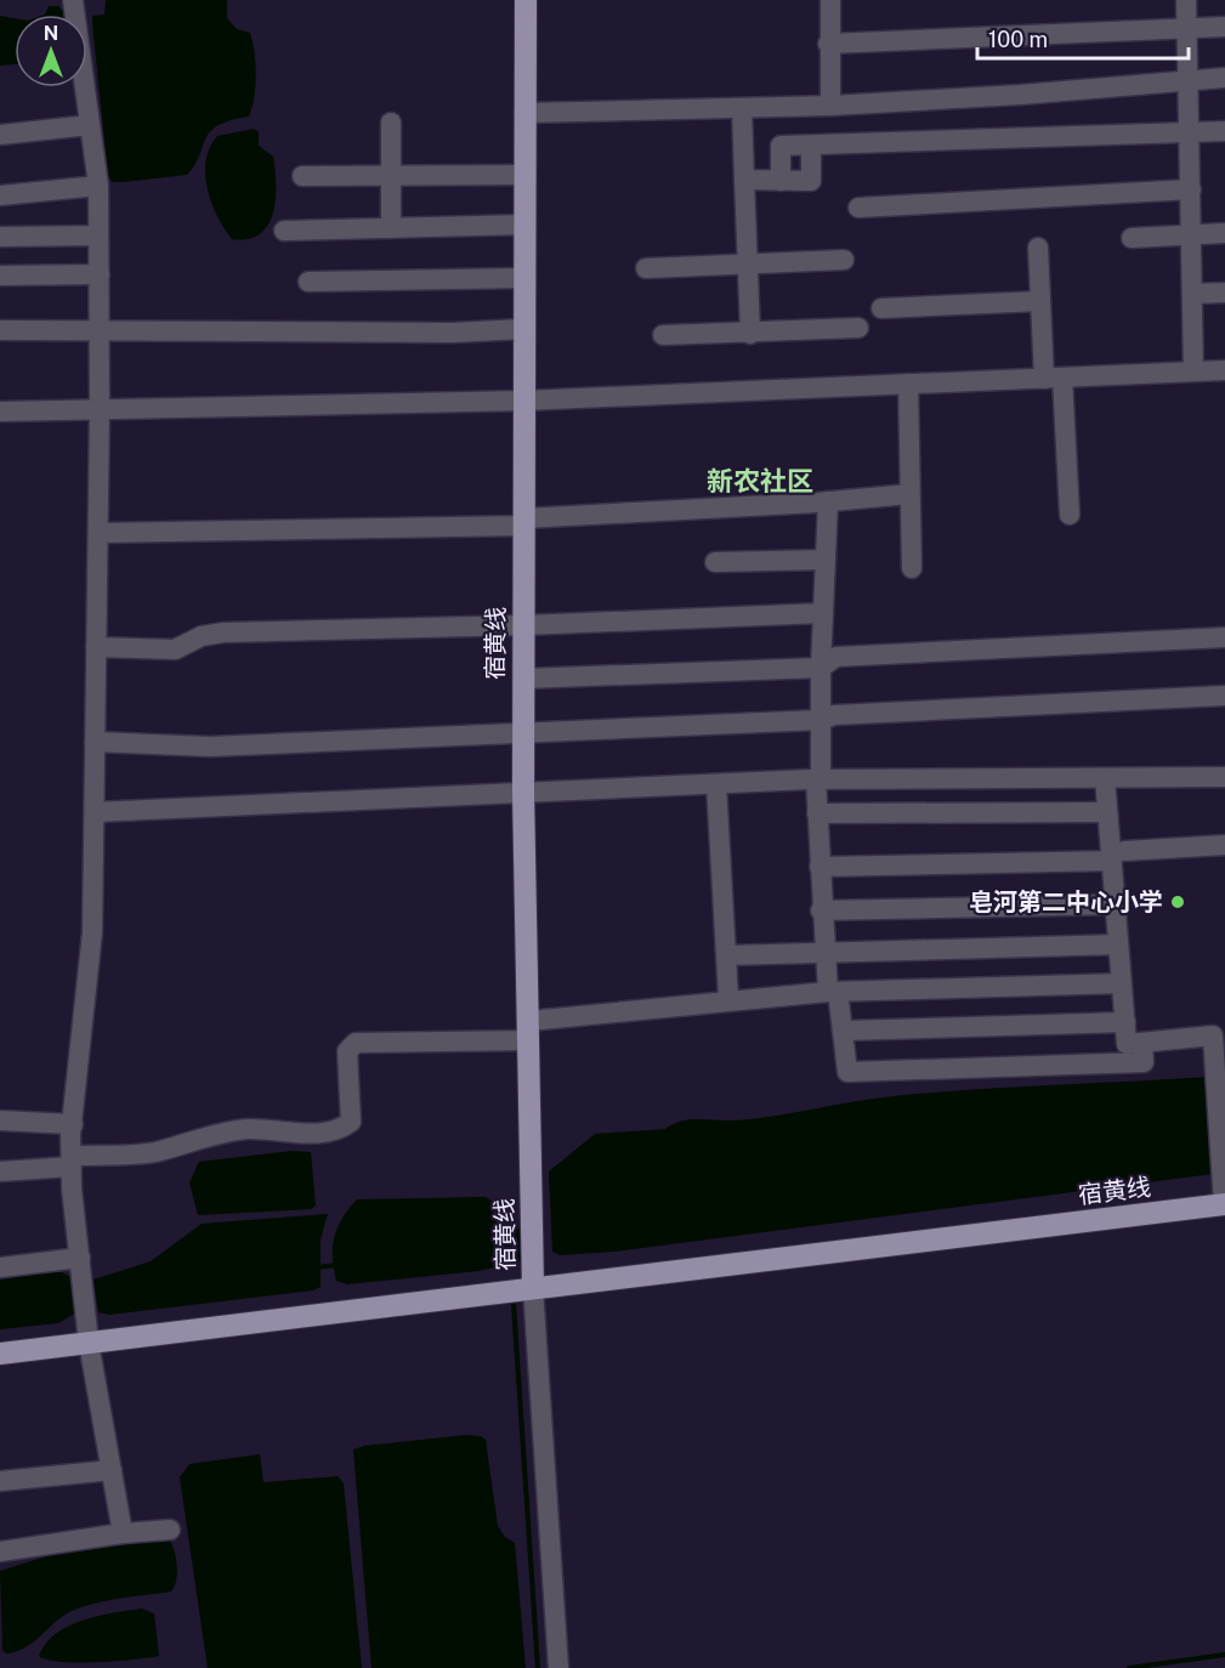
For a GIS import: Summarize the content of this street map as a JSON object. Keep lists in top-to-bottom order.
{
  "streets": {
    "main road": ["宿黄线"]
  },
  "districts": ["新农社区"],
  "places": ["皂河第二中心小学"],
  "scale_bar": "100 m",
  "north": "top"
}
